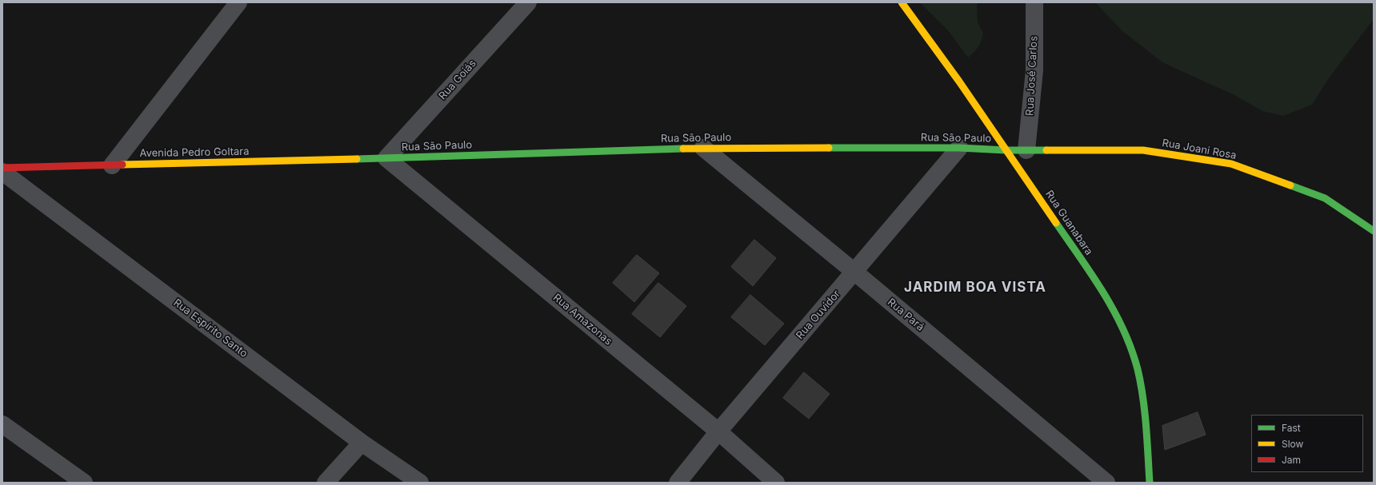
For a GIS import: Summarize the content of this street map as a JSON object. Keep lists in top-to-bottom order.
{
  "streets": {
    "street": [
      "Rua José Carlos",
      "Rua Goiás",
      "Rua São Paulo",
      "Rua Joani Rosa",
      "Avenida Pedro Goltara",
      "Rua Guanabara",
      "Rua Ouvidor",
      "Rua Pará",
      "Rua Amazonas",
      "Rua Espírito Santo"
    ]
  },
  "crossings": [
    ["Rua José Carlos", "Rua Joani Rosa"],
    ["Rua Goiás", "Rua São Paulo"],
    ["Rua Goiás", "Avenida Pedro Goltara"],
    ["Rua Goiás", "Rua Amazonas"],
    ["Rua São Paulo", "Rua Joani Rosa"],
    ["Rua São Paulo", "Avenida Pedro Goltara"],
    ["Rua São Paulo", "Rua Guanabara"],
    ["Rua São Paulo", "Rua Ouvidor"],
    ["Rua São Paulo", "Rua Pará"],
    ["Rua São Paulo", "Rua Amazonas"],
    ["Rua Joani Rosa", "Rua Guanabara"],
    ["Avenida Pedro Goltara", "Rua Amazonas"],
    ["Rua Ouvidor", "Rua Pará"],
    ["Rua Ouvidor", "Rua Amazonas"]
  ],
  "districts": ["JARDIM BOA VISTA"],
  "legend": ["Fast", "Slow", "Jam"]
}
